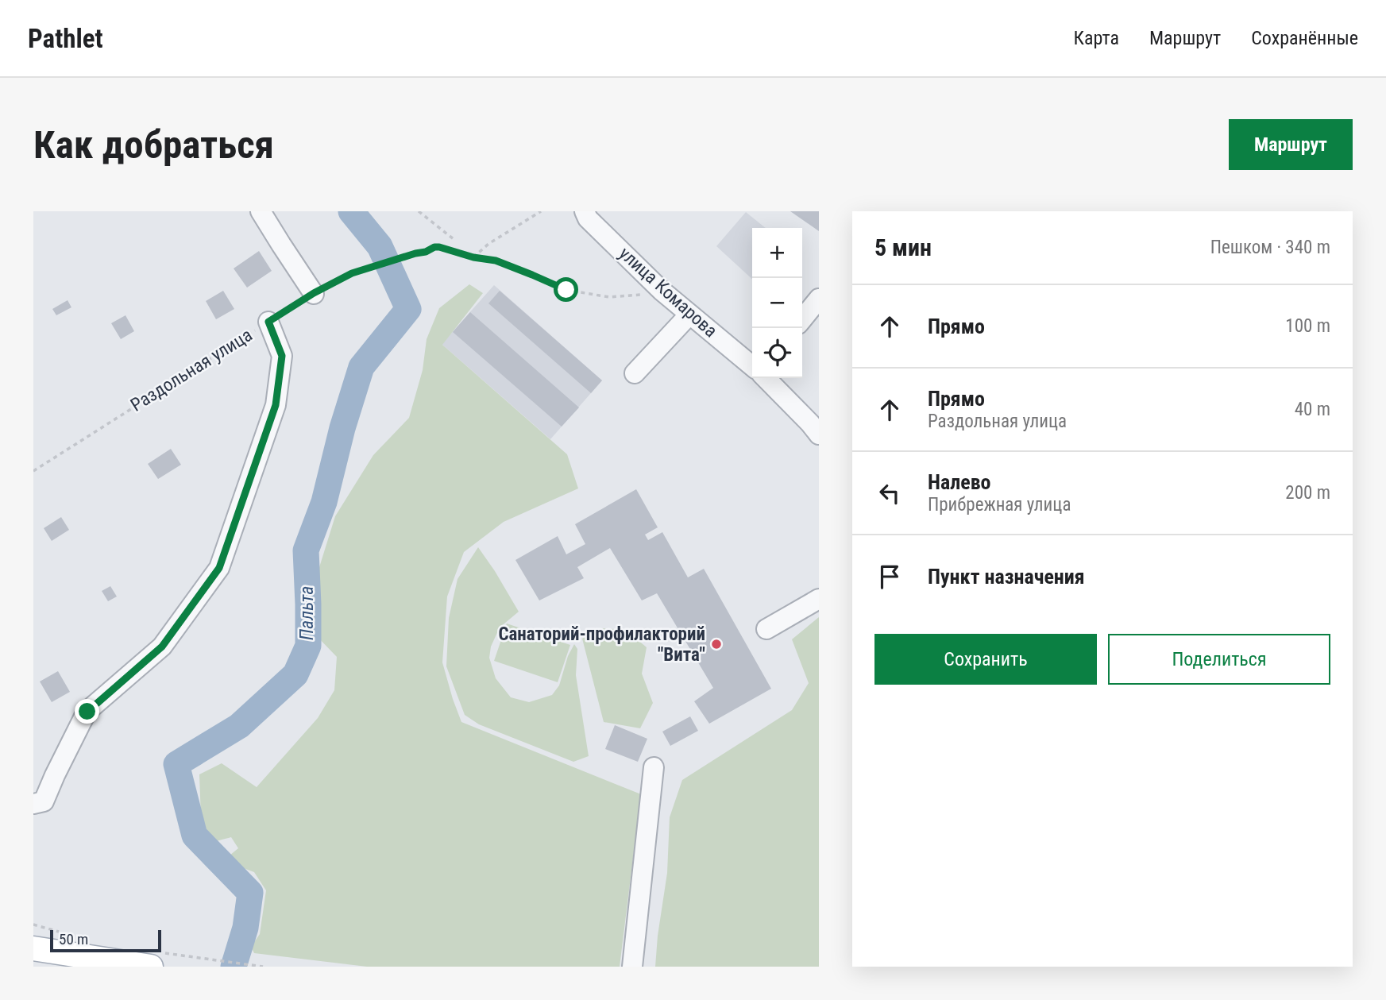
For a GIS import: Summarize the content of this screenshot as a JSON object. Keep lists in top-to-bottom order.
{
  "streets": {
    "street": ["улица Комарова"],
    "path": ["Раздольная улица"]
  },
  "crossings": [
    ["улица Комарова", "Раздольная улица"]
  ],
  "water": ["Пальта"],
  "places": ["Санаторий-профилакторий \"Вита\""],
  "scale_bar": "50 m",
  "page": {
    "header": "Pathlet",
    "nav": ["Карта", "Маршрут", "Сохранённые"],
    "buttons": [
      "Маршрут",
      ["Сохранить", "Поделиться"]
    ],
    "title": "Как добраться",
    "heading": ["5 мин", "Пешком · 340 m"],
    "map_buttons": ["+", "−"],
    "list": [
      ["Прямо", "100 m"],
      ["Прямо", "Раздольная улица", "40 m"],
      ["Налево", "Прибрежная улица", "200 m"],
      "Пункт назначения"
    ],
    "scale": "50 m"
  }
}
